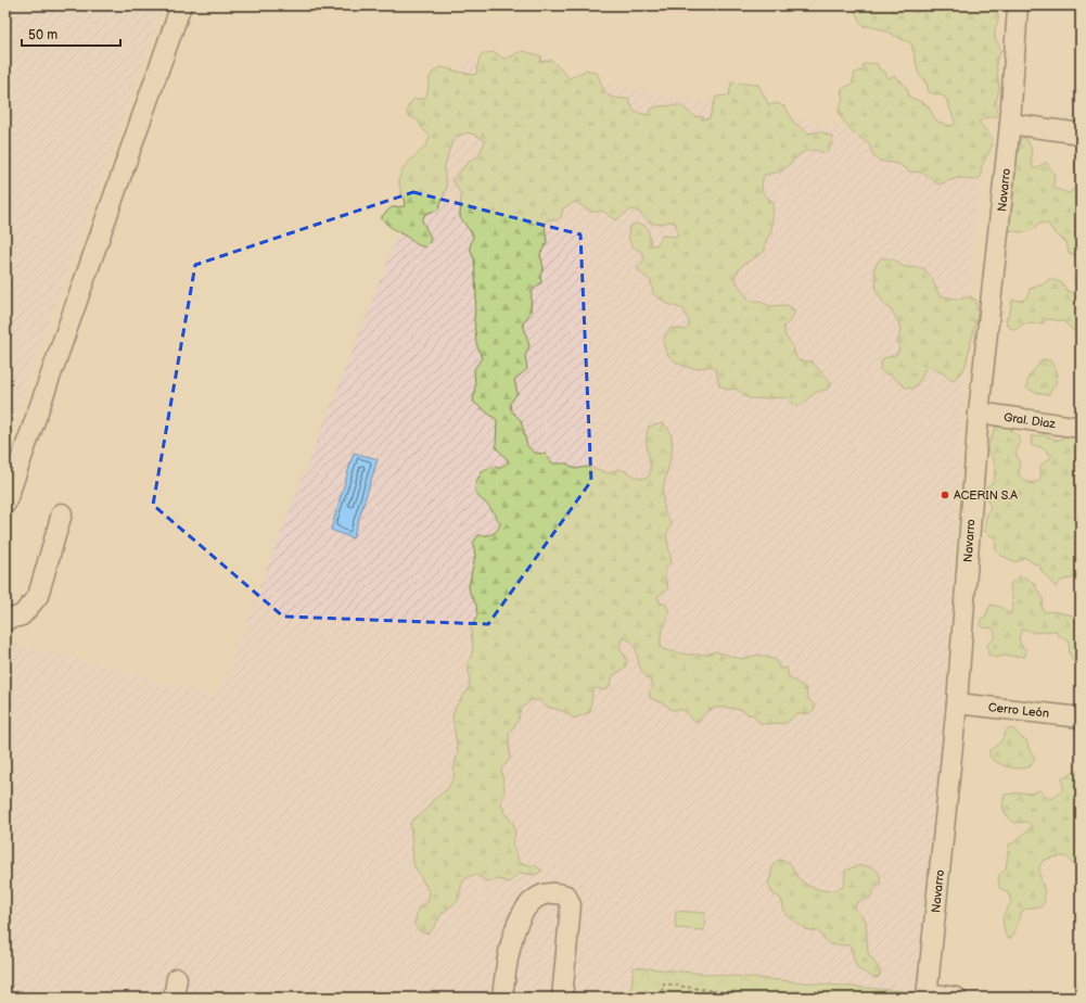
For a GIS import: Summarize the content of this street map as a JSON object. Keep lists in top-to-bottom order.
{
  "streets": {
    "street": ["Navarro", "Gral. Diaz", "Cerro León"]
  },
  "crossings": [
    ["Navarro", "Gral. Diaz"],
    ["Navarro", "Cerro León"]
  ],
  "places": ["ACERIN S.A"],
  "scale_bar": "50 m"
}
